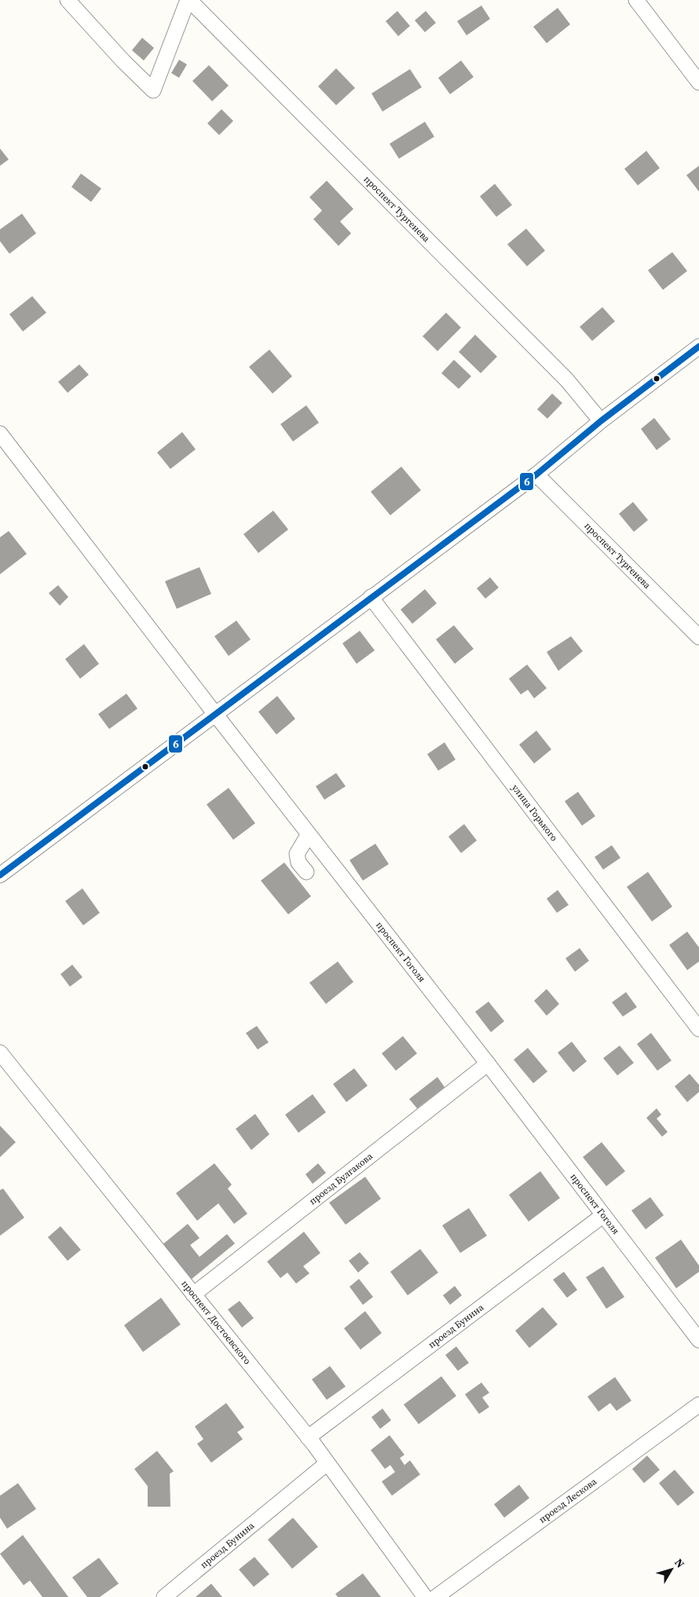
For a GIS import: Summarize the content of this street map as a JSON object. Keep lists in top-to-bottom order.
{
  "streets": {
    "street": [
      "проспект Тургенева",
      "улица Горького",
      "проспект Гоголя",
      "проезд Булгакова",
      "проспект Достоевского",
      "проезд Бунина",
      "проезд Лескова"
    ]
  },
  "crossings": [
    ["проспект Гоголя", "проезд Булгакова"],
    ["проспект Гоголя", "проезд Бунина"],
    ["проезд Булгакова", "проспект Достоевского"],
    ["проспект Достоевского", "проезд Бунина"]
  ],
  "lines": ["transit line 6"],
  "north": "top right"
}
